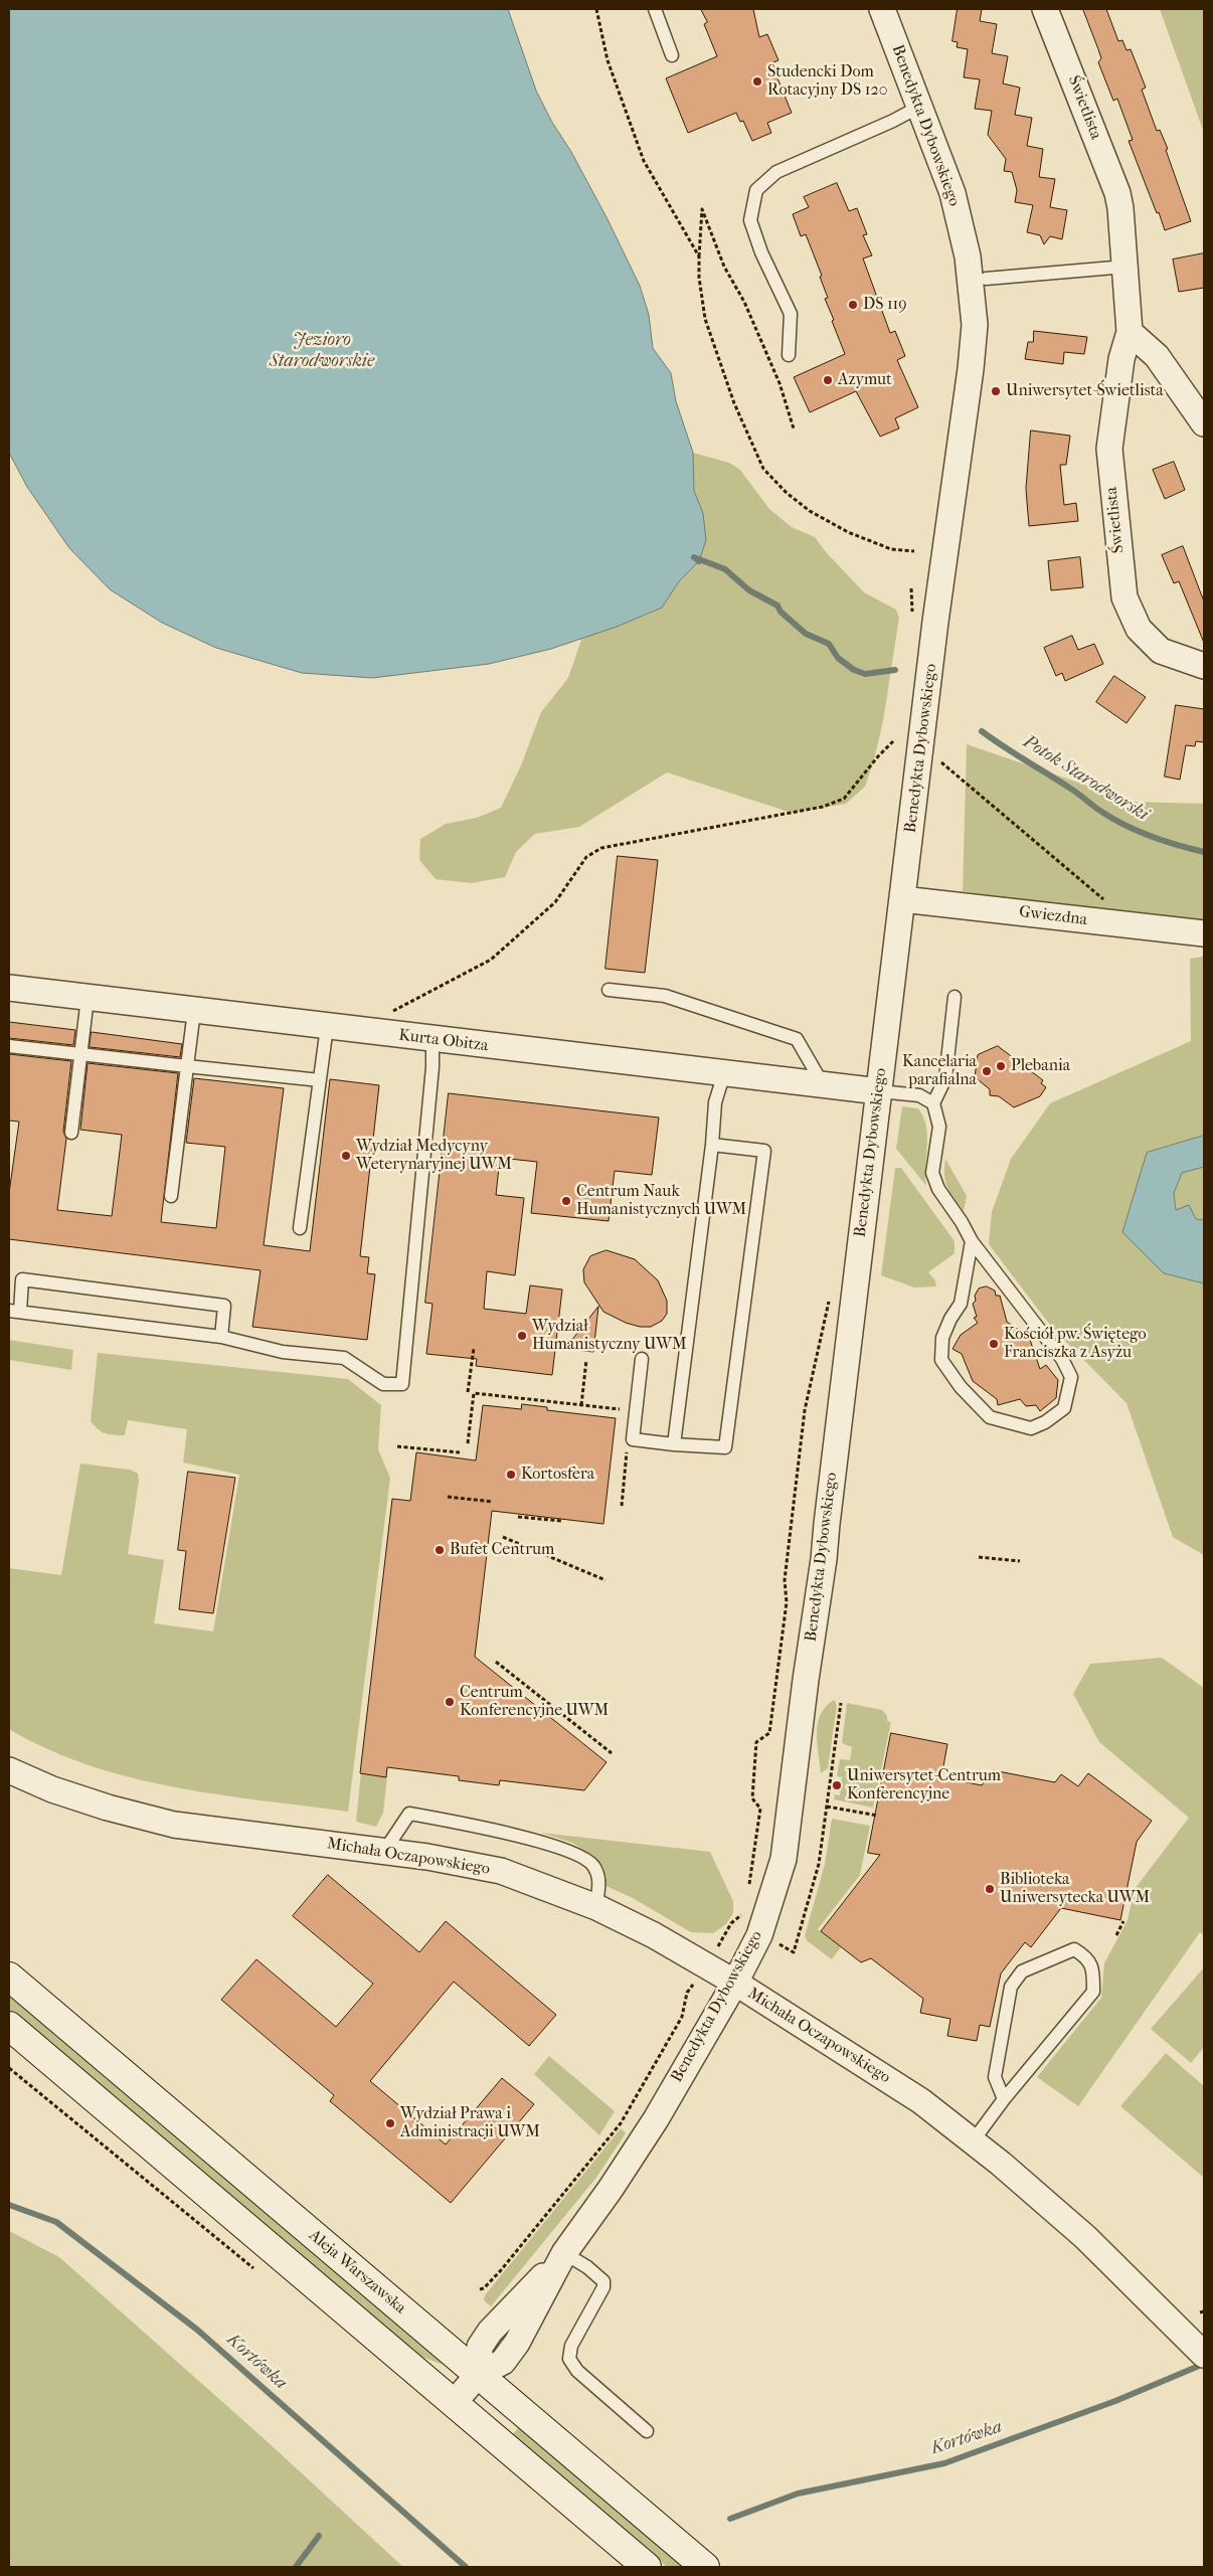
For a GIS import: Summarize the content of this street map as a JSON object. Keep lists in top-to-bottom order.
{
  "streets": {
    "main road": ["Aleja Warszawska"],
    "street": [
      "Świetlista",
      "Benedykta Dybowskiego",
      "Gwiezdna",
      "Kurta Obitza",
      "Michała Oczapowskiego"
    ]
  },
  "crossings": [
    ["Benedykta Dybowskiego", "Gwiezdna"],
    ["Benedykta Dybowskiego", "Kurta Obitza"],
    ["Benedykta Dybowskiego", "Michała Oczapowskiego"],
    ["Benedykta Dybowskiego", "Aleja Warszawska"]
  ],
  "water": ["Jezioro Starodworskie", "Potok Starodworski", "Kortówka"],
  "places": [
    "Studencki Dom Rotacyjny DS 120",
    "DS 119",
    "Azymut",
    "Uniwersytet-Świetlista",
    "Plebania",
    "Kancelaria parafialna",
    "Wydział Medycyny Weterynaryjnej UWM",
    "Centrum Nauk Humanistycznych UWM",
    "Wydział Humanistyczny UWM",
    "Kościół pw. Świętego Franciszka z Asyżu",
    "Kortosfera",
    "Bufet Centrum",
    "Centrum Konferencyjne UWM",
    "Uniwersytet-Centrum Konferencyjne",
    "Biblioteka Uniwersytecka UWM",
    "Wydział Prawa i Administracji UWM"
  ]
}
